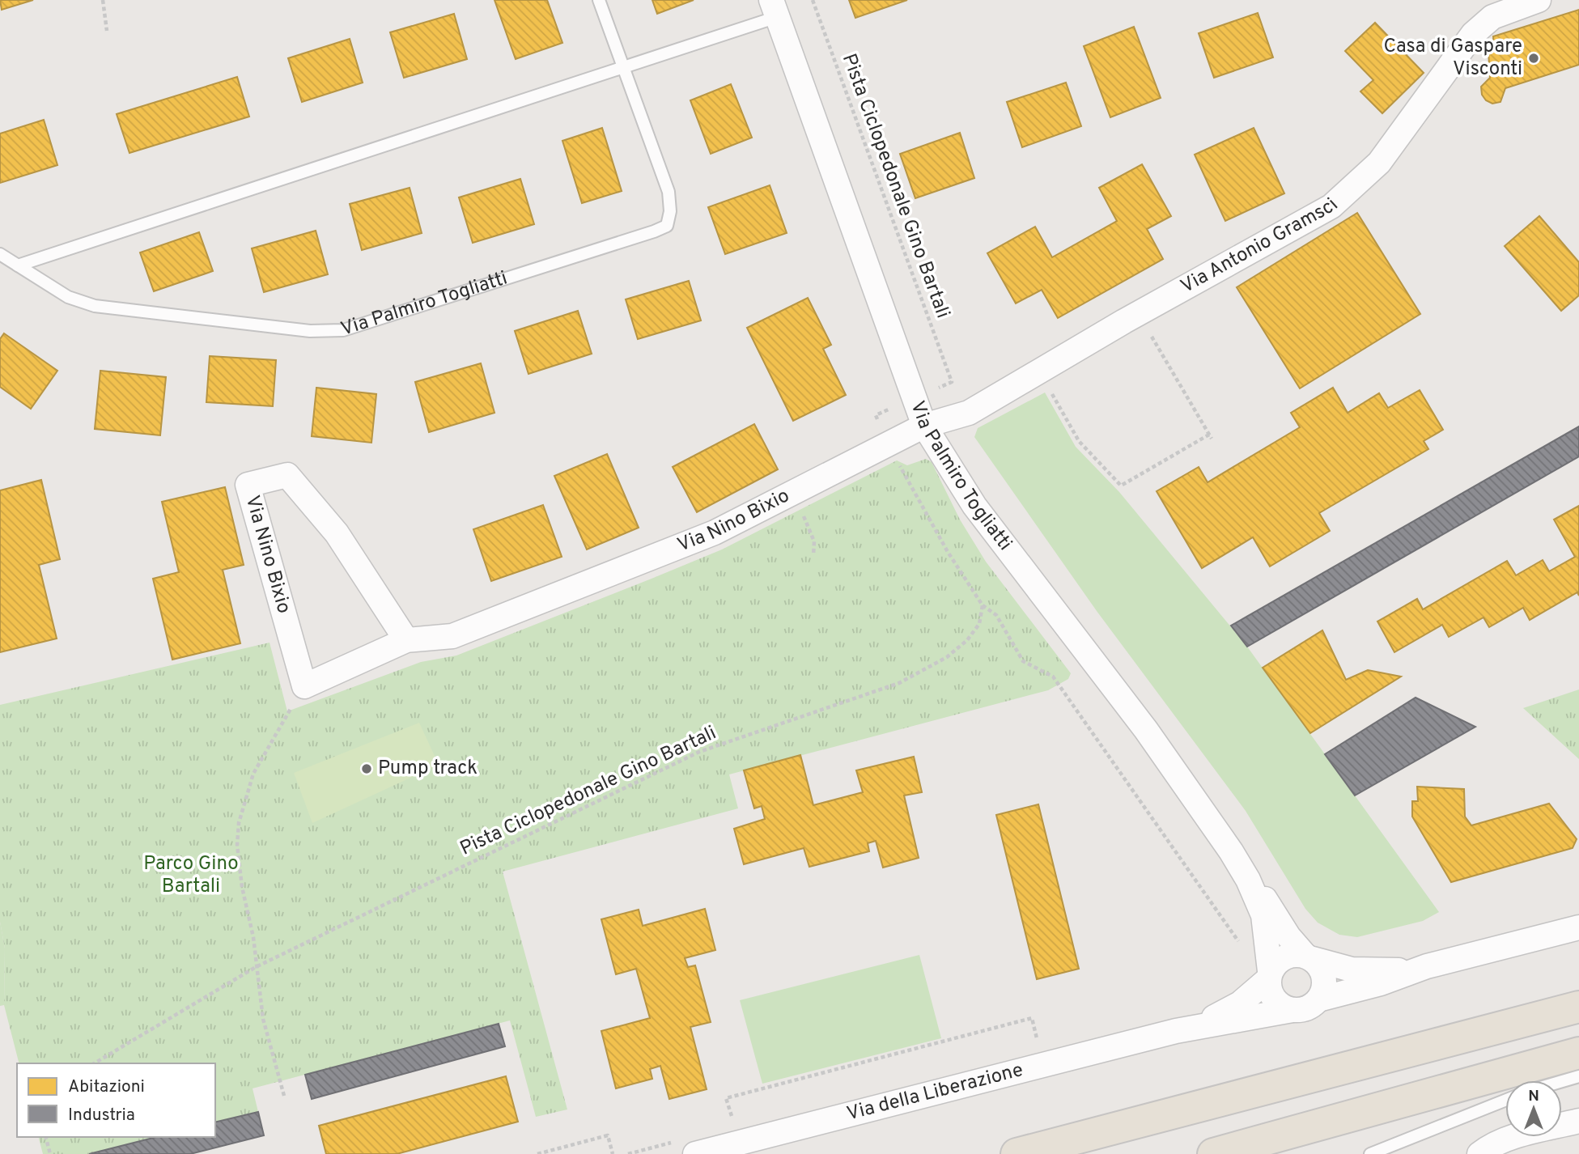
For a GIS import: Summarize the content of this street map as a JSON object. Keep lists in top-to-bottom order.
{
  "streets": {
    "street": [
      "Via Antonio Gramsci",
      "Via Palmiro Togliatti",
      "Via Nino Bixio",
      "Via della Liberazione"
    ],
    "path": ["Pista Ciclopedonale Gino Bartali"]
  },
  "crossings": [
    ["Via Antonio Gramsci", "Via Palmiro Togliatti"],
    ["Via Antonio Gramsci", "Via Nino Bixio"],
    ["Via Palmiro Togliatti", "Via Nino Bixio"],
    ["Via Palmiro Togliatti", "Via della Liberazione"]
  ],
  "parks": ["Parco Gino Bartali"],
  "places": ["Casa di Gaspare Visconti", "Pump track"],
  "legend": ["Abitazioni", "Industria"],
  "north": "top"
}
